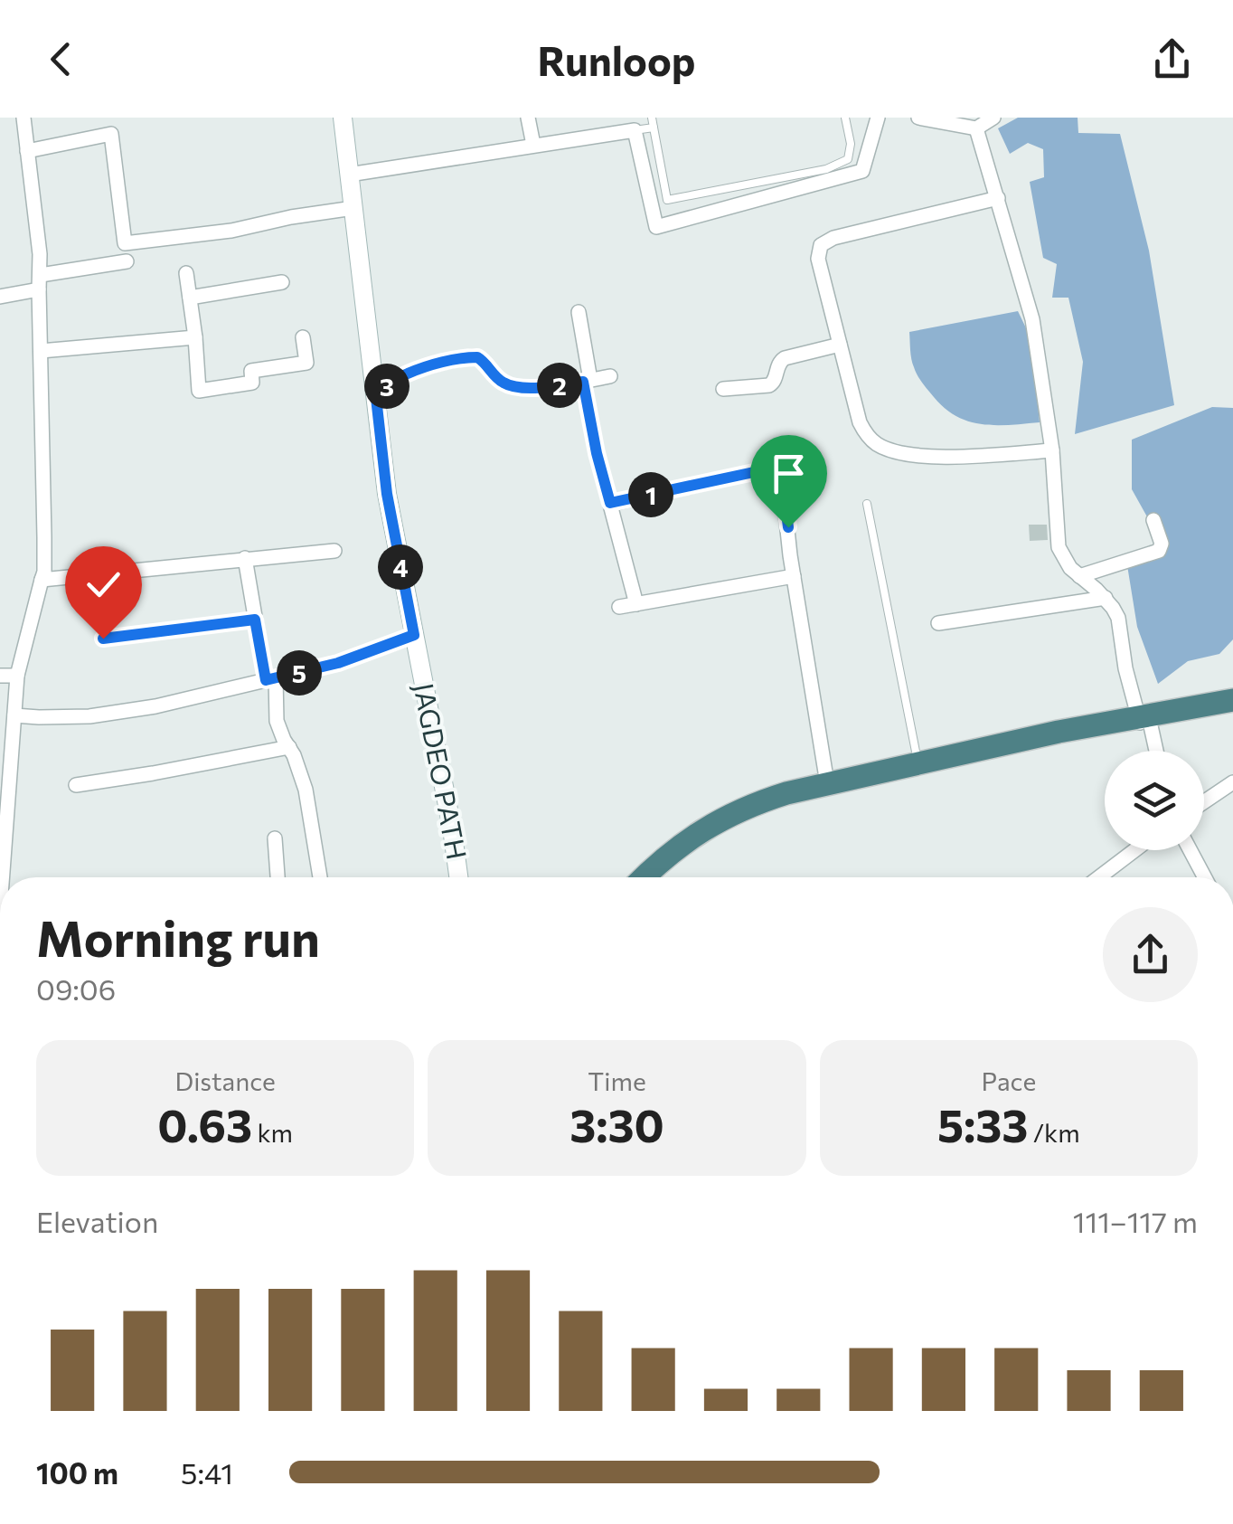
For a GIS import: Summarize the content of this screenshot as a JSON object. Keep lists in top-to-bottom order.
{
  "streets": {
    "main road": ["JAGDEO PATH"]
  },
  "page": {
    "header": "Runloop",
    "pins": [
      "2",
      "3",
      "1",
      "4",
      "5"
    ],
    "heading": ["Morning run", "09:06"],
    "stats": [
      ["Distance", "0.63 km"],
      ["Time", "3:30"],
      ["Pace", "5:33 /km"]
    ],
    "chart": ["Elevation", "111–117 m"],
    "list": [
      {
        "name": "100 m",
        "note": "5:41"
      }
    ]
  }
}
